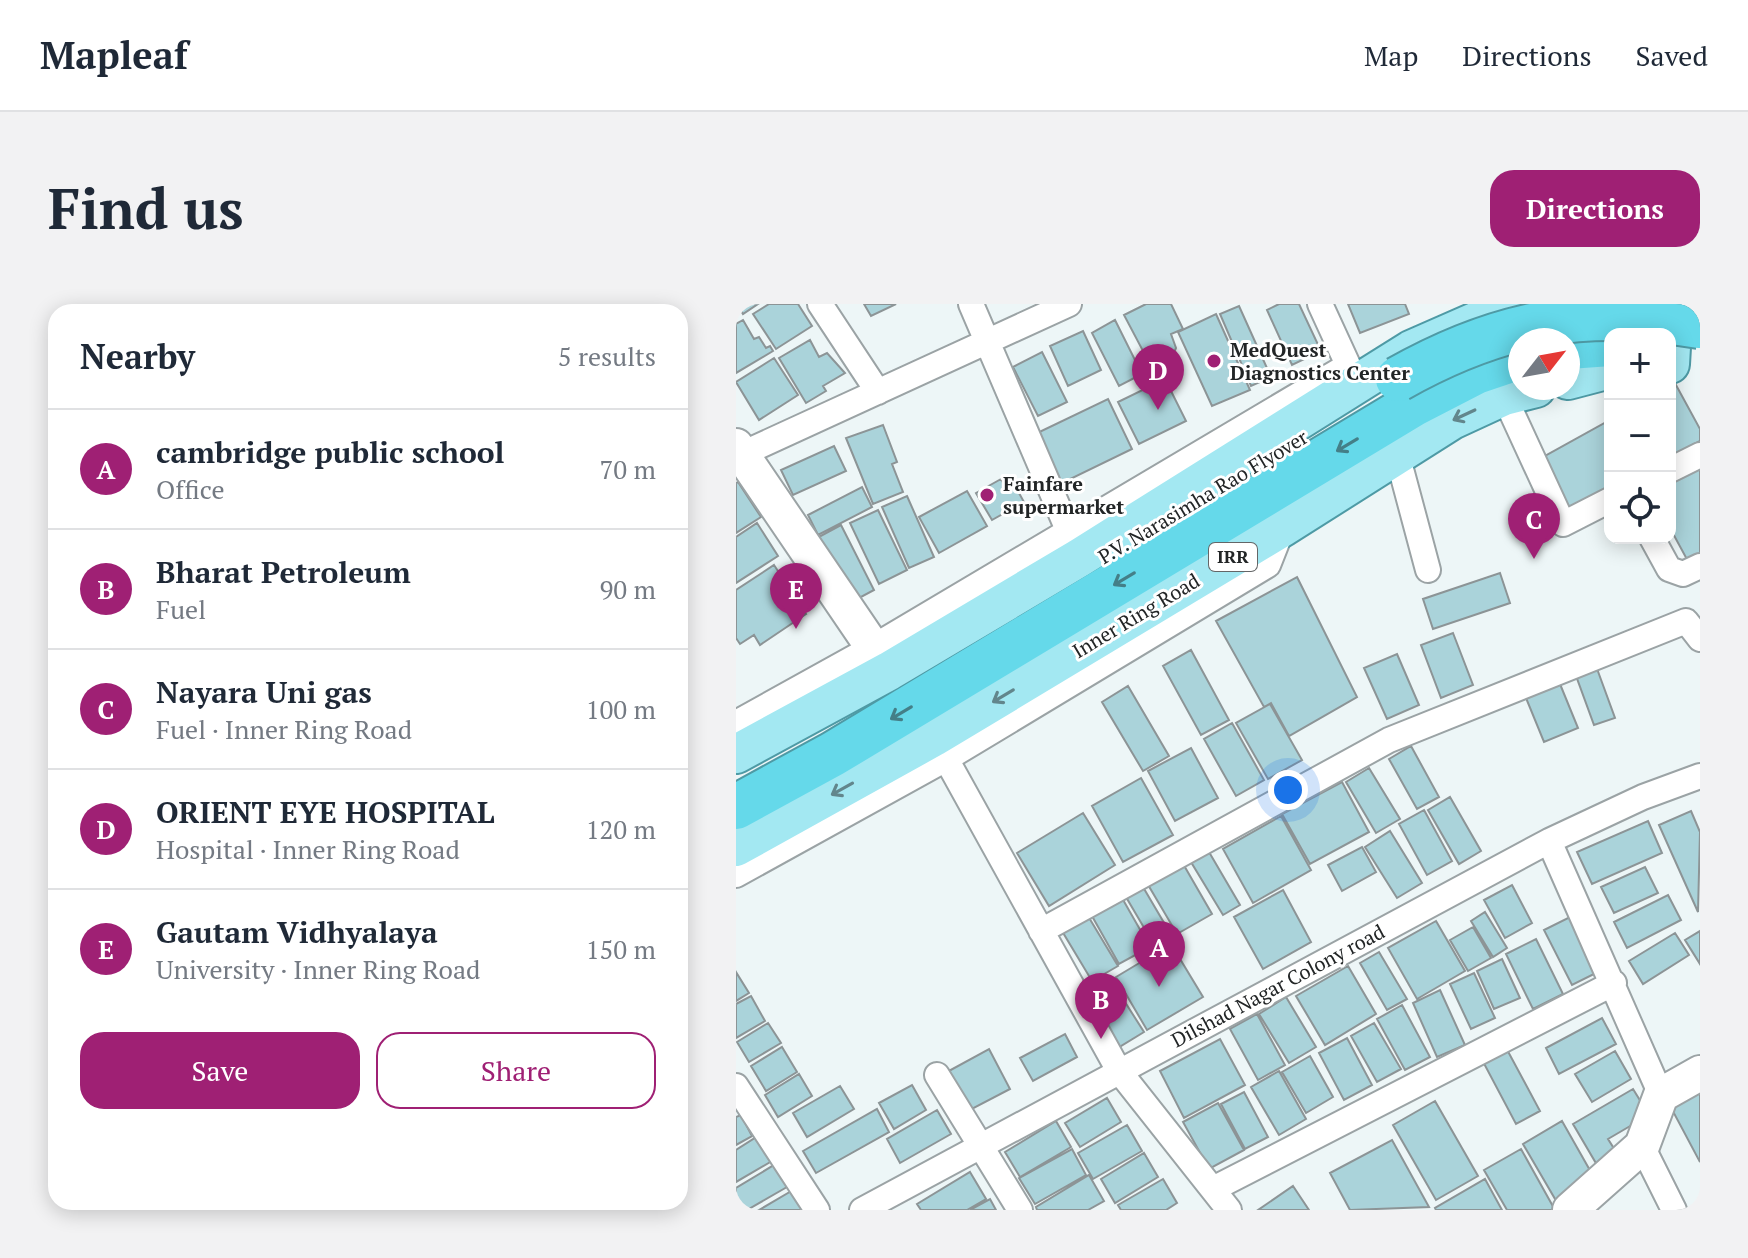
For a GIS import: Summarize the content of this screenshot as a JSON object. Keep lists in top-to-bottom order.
{
  "streets": {
    "highway": ["P.V. Narasimha Rao Flyover"],
    "main road": ["IRR", "Inner Ring Road"],
    "street": ["Dilshad Nagar Colony road"]
  },
  "places": ["MedQuest Diagnostics Center", "Fainfare supermarket"],
  "north": "top right",
  "page": {
    "header": "Mapleaf",
    "nav": ["Map", "Directions", "Saved"],
    "buttons": [
      "Directions",
      ["Save", "Share"]
    ],
    "title": "Find us",
    "heading": ["Nearby", "5 results"],
    "map_buttons": ["+", "−"],
    "pins": [
      "D",
      "C",
      "E",
      "A",
      "B"
    ],
    "list": [
      {
        "mark": "A",
        "name": "cambridge public school",
        "note": "Office",
        "value": "70 m"
      },
      {
        "mark": "B",
        "name": "Bharat Petroleum",
        "note": "Fuel",
        "value": "90 m"
      },
      {
        "mark": "C",
        "name": "Nayara Uni gas",
        "note": "Fuel · Inner Ring Road",
        "value": "100 m"
      },
      {
        "mark": "D",
        "name": "ORIENT EYE HOSPITAL",
        "note": "Hospital · Inner Ring Road",
        "value": "120 m"
      },
      {
        "mark": "E",
        "name": "Gautam Vidhyalaya",
        "note": "University · Inner Ring Road",
        "value": "150 m"
      }
    ]
  }
}
